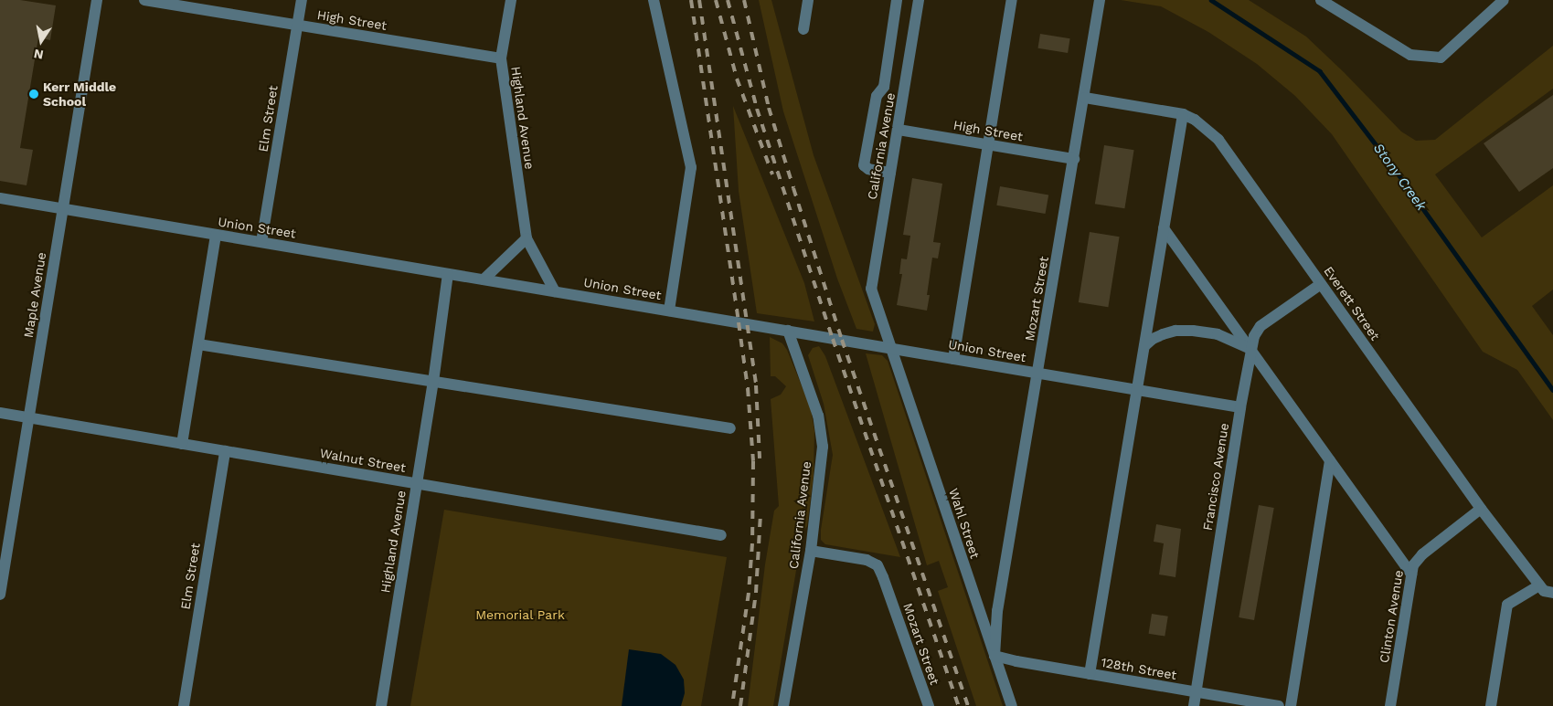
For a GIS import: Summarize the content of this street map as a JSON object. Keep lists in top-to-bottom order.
{
  "streets": {
    "street": [
      "High Street",
      "Highland Avenue",
      "Elm Street",
      "California Avenue",
      "Union Street",
      "Maple Avenue",
      "Mozart Street",
      "Everett Street",
      "Walnut Street",
      "Francisco Avenue",
      "Wahl Street",
      "Clinton Avenue",
      "128th Street"
    ]
  },
  "crossings": [
    ["High Street", "Highland Avenue"],
    ["High Street", "Elm Street"],
    ["High Street", "California Avenue"],
    ["High Street", "Mozart Street"],
    ["Highland Avenue", "Union Street"],
    ["Highland Avenue", "Walnut Street"],
    ["Elm Street", "Union Street"],
    ["Elm Street", "Walnut Street"],
    ["California Avenue", "Union Street"],
    ["California Avenue", "Mozart Street"],
    ["California Avenue", "Wahl Street"],
    ["Union Street", "Maple Avenue"],
    ["Union Street", "Mozart Street"],
    ["Union Street", "Francisco Avenue"],
    ["Union Street", "Wahl Street"],
    ["Maple Avenue", "Walnut Street"],
    ["Mozart Street", "Everett Street"],
    ["Mozart Street", "Wahl Street"],
    ["Mozart Street", "128th Street"],
    ["Everett Street", "Francisco Avenue"],
    ["Everett Street", "Clinton Avenue"],
    ["Francisco Avenue", "128th Street"],
    ["Wahl Street", "128th Street"]
  ],
  "water": ["Stony Creek"],
  "parks": ["Memorial Park"],
  "places": ["Kerr Middle School"],
  "north": "bottom"
}
